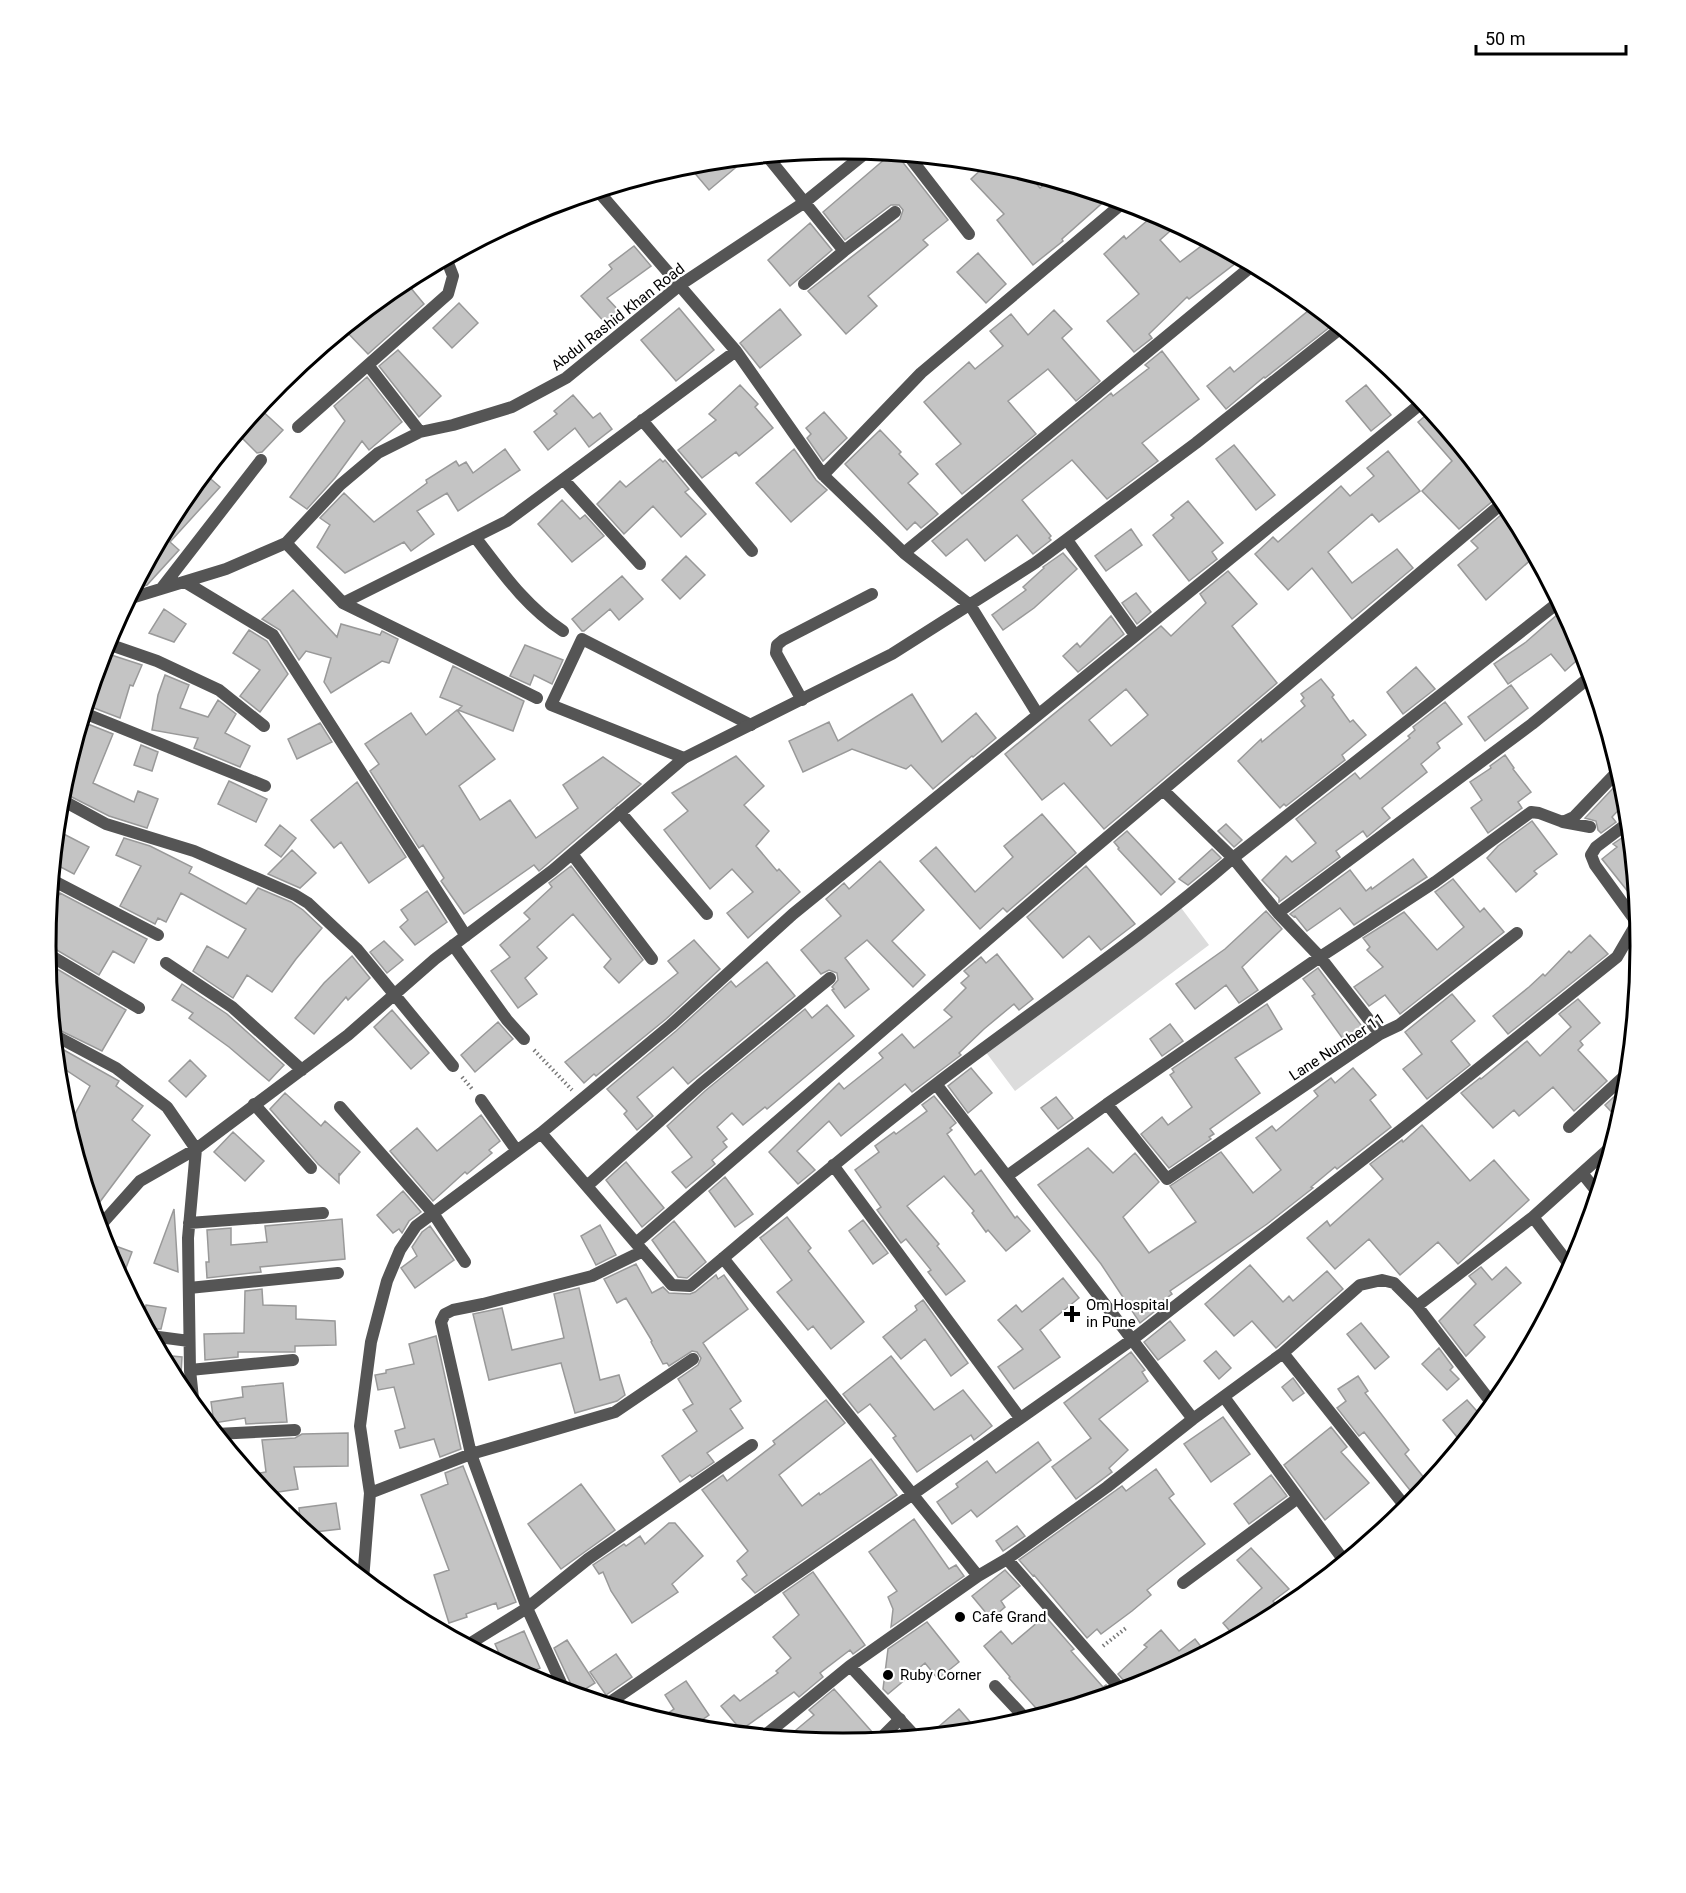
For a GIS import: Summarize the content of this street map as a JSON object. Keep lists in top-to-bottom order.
{
  "streets": {
    "street": ["Abdul Rashid Khan Road", "Lane Number 11"]
  },
  "places": {
    "health": ["Om Hospital in Pune"],
    "other": ["Cafe Grand", "Ruby Corner"]
  },
  "scale_bar": "50 m"
}
